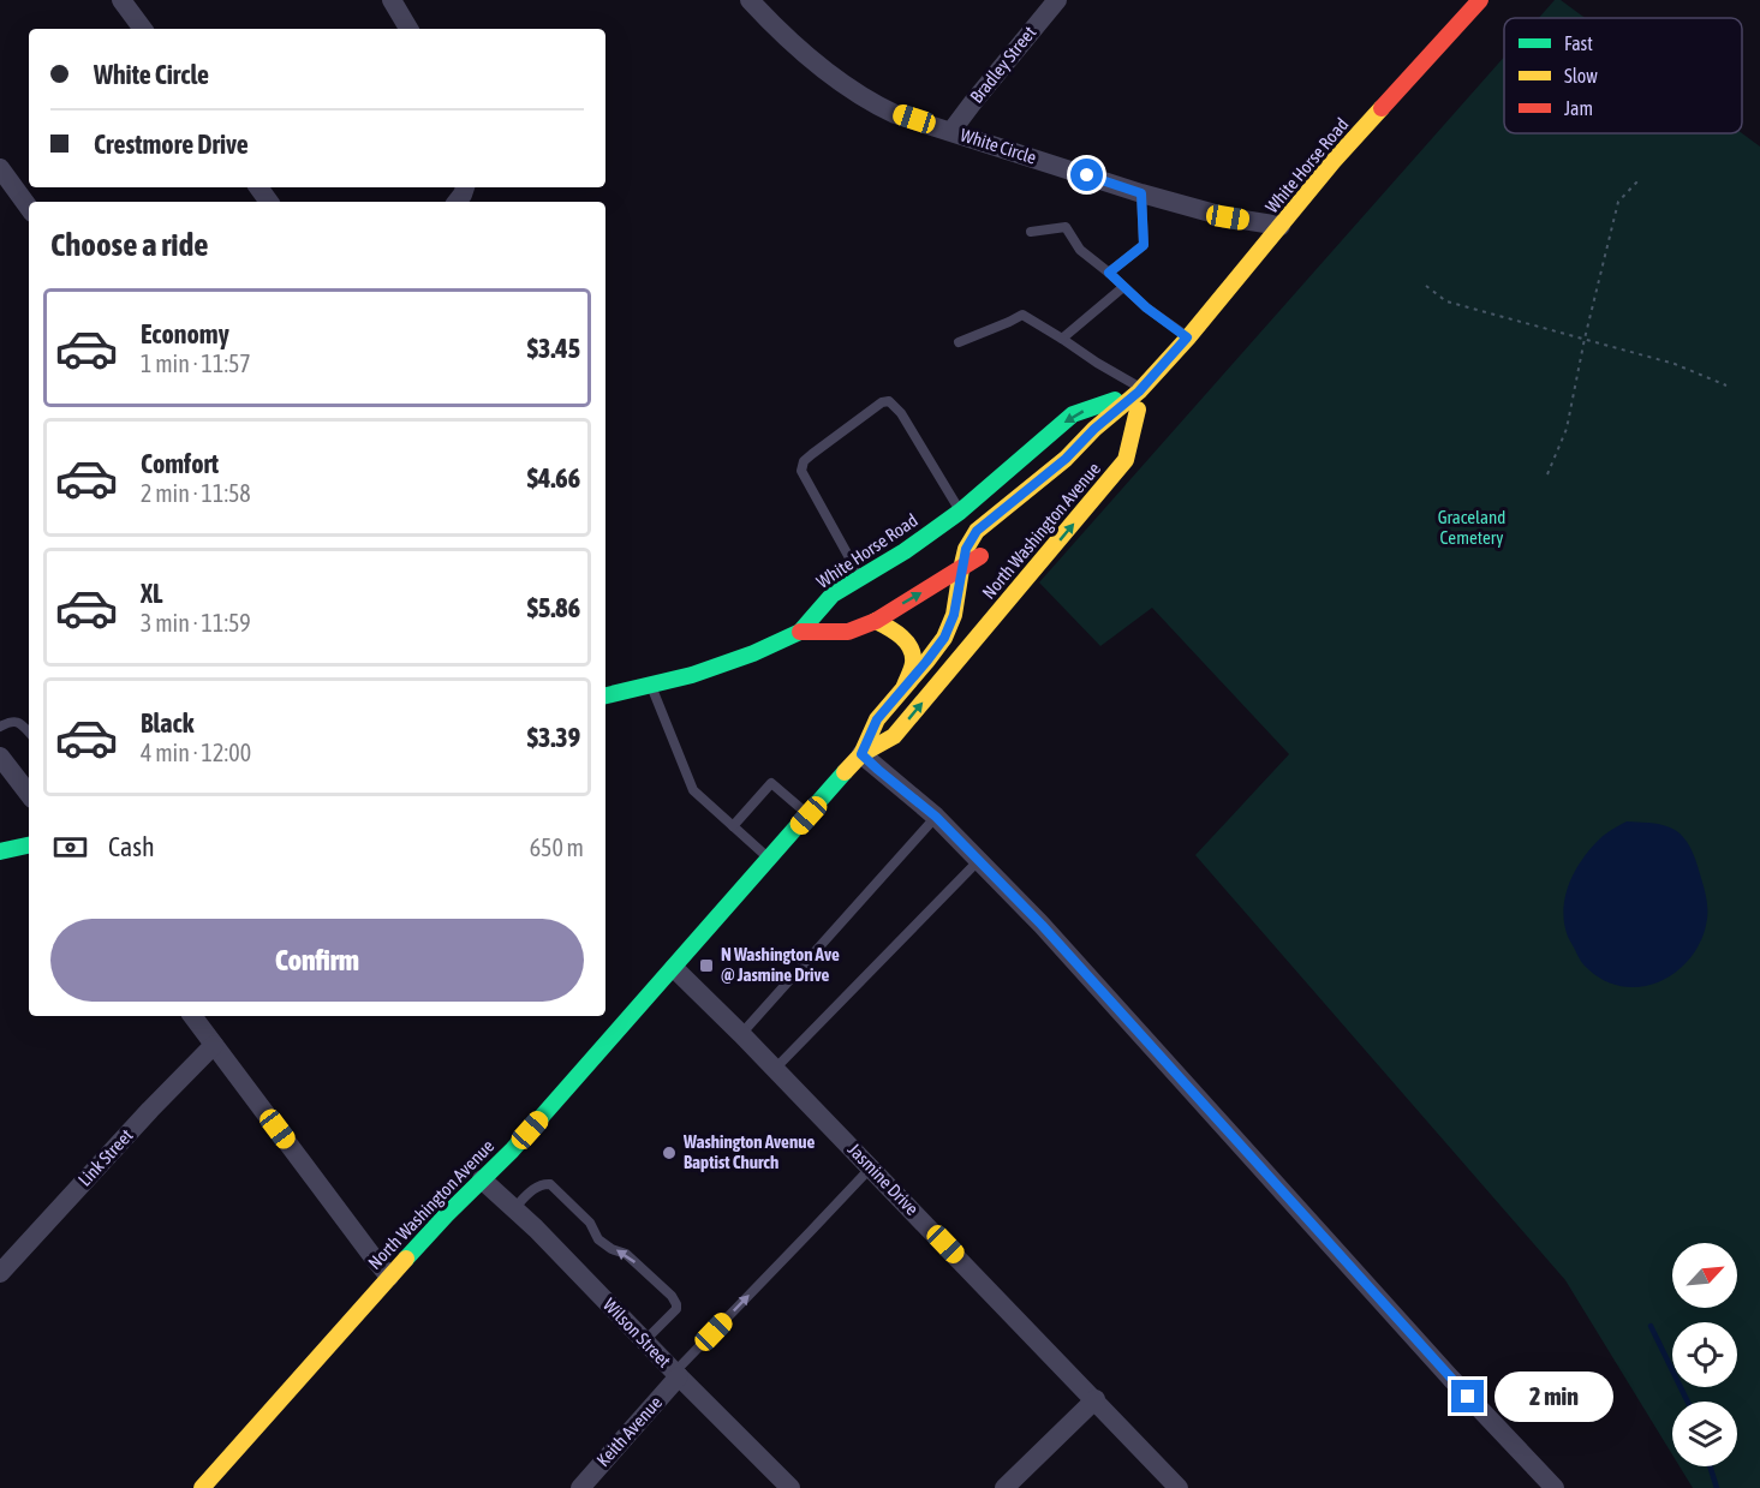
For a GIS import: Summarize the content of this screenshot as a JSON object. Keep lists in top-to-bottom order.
{
  "streets": {
    "main road": ["White Horse Road", "North Washington Avenue"],
    "street": [
      "Bradley Street",
      "White Circle",
      "Link Street",
      "Jasmine Drive",
      "Wilson Street",
      "Keith Avenue"
    ]
  },
  "crossings": [
    ["Bradley Street", "White Circle"],
    ["White Circle", "White Horse Road"],
    ["White Horse Road", "North Washington Avenue"],
    ["North Washington Avenue", "Jasmine Drive"],
    ["North Washington Avenue", "Wilson Street"],
    ["Wilson Street", "Keith Avenue"]
  ],
  "parks": ["Graceland Cemetery"],
  "places": {
    "transit": ["N Washington Ave @ Jasmine Drive"],
    "other": ["Washington Avenue Baptist Church"]
  },
  "legend": ["Fast", "Slow", "Jam"],
  "north": "top right",
  "page": {
    "banner": ["White Circle", "Crestmore Drive"],
    "heading": "Choose a ride",
    "list": [
      {
        "name": "Economy",
        "note": "1 min · 11:57",
        "value": "$3.45"
      },
      {
        "name": "Comfort",
        "note": "2 min · 11:58",
        "value": "$4.66"
      },
      {
        "name": "XL",
        "note": "3 min · 11:59",
        "value": "$5.86"
      },
      {
        "name": "Black",
        "note": "4 min · 12:00",
        "value": "$3.39"
      }
    ],
    "pay": ["Cash", "650 m"],
    "buttons": "Confirm",
    "bubble": "2 min"
  }
}
